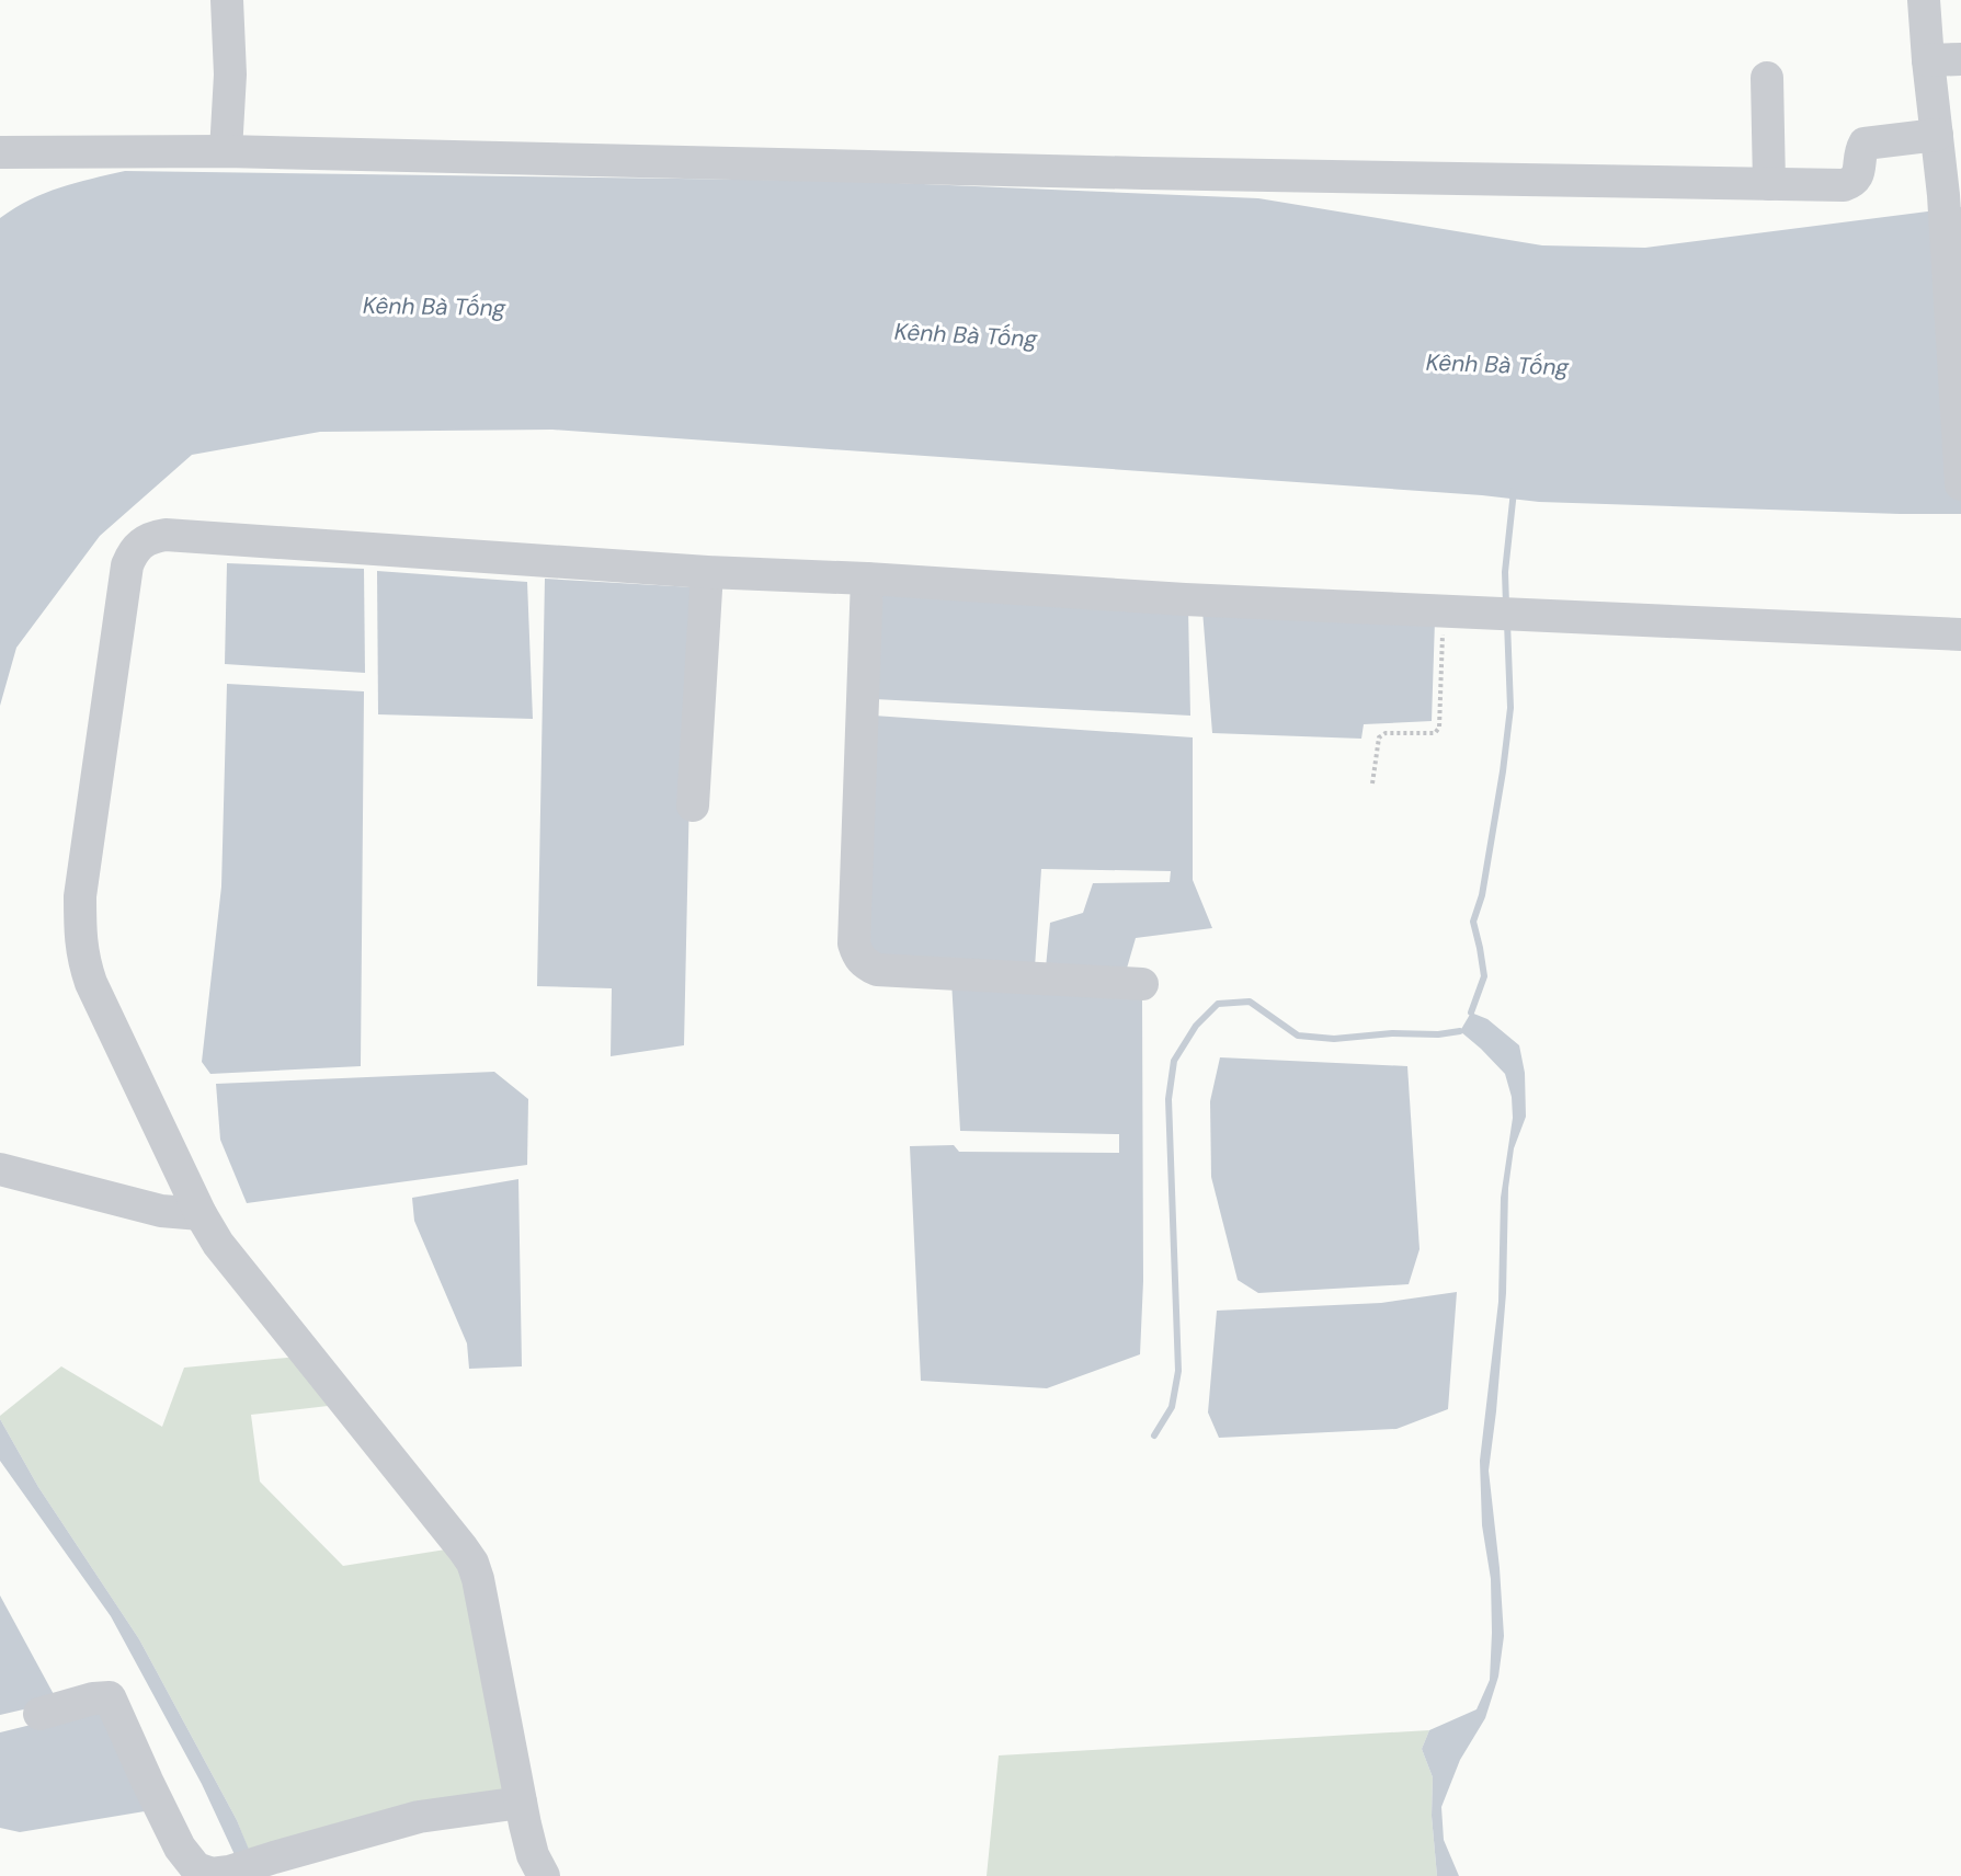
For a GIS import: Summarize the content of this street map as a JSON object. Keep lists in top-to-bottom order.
{
  "water": ["Kênh Bà Tống"]
}
